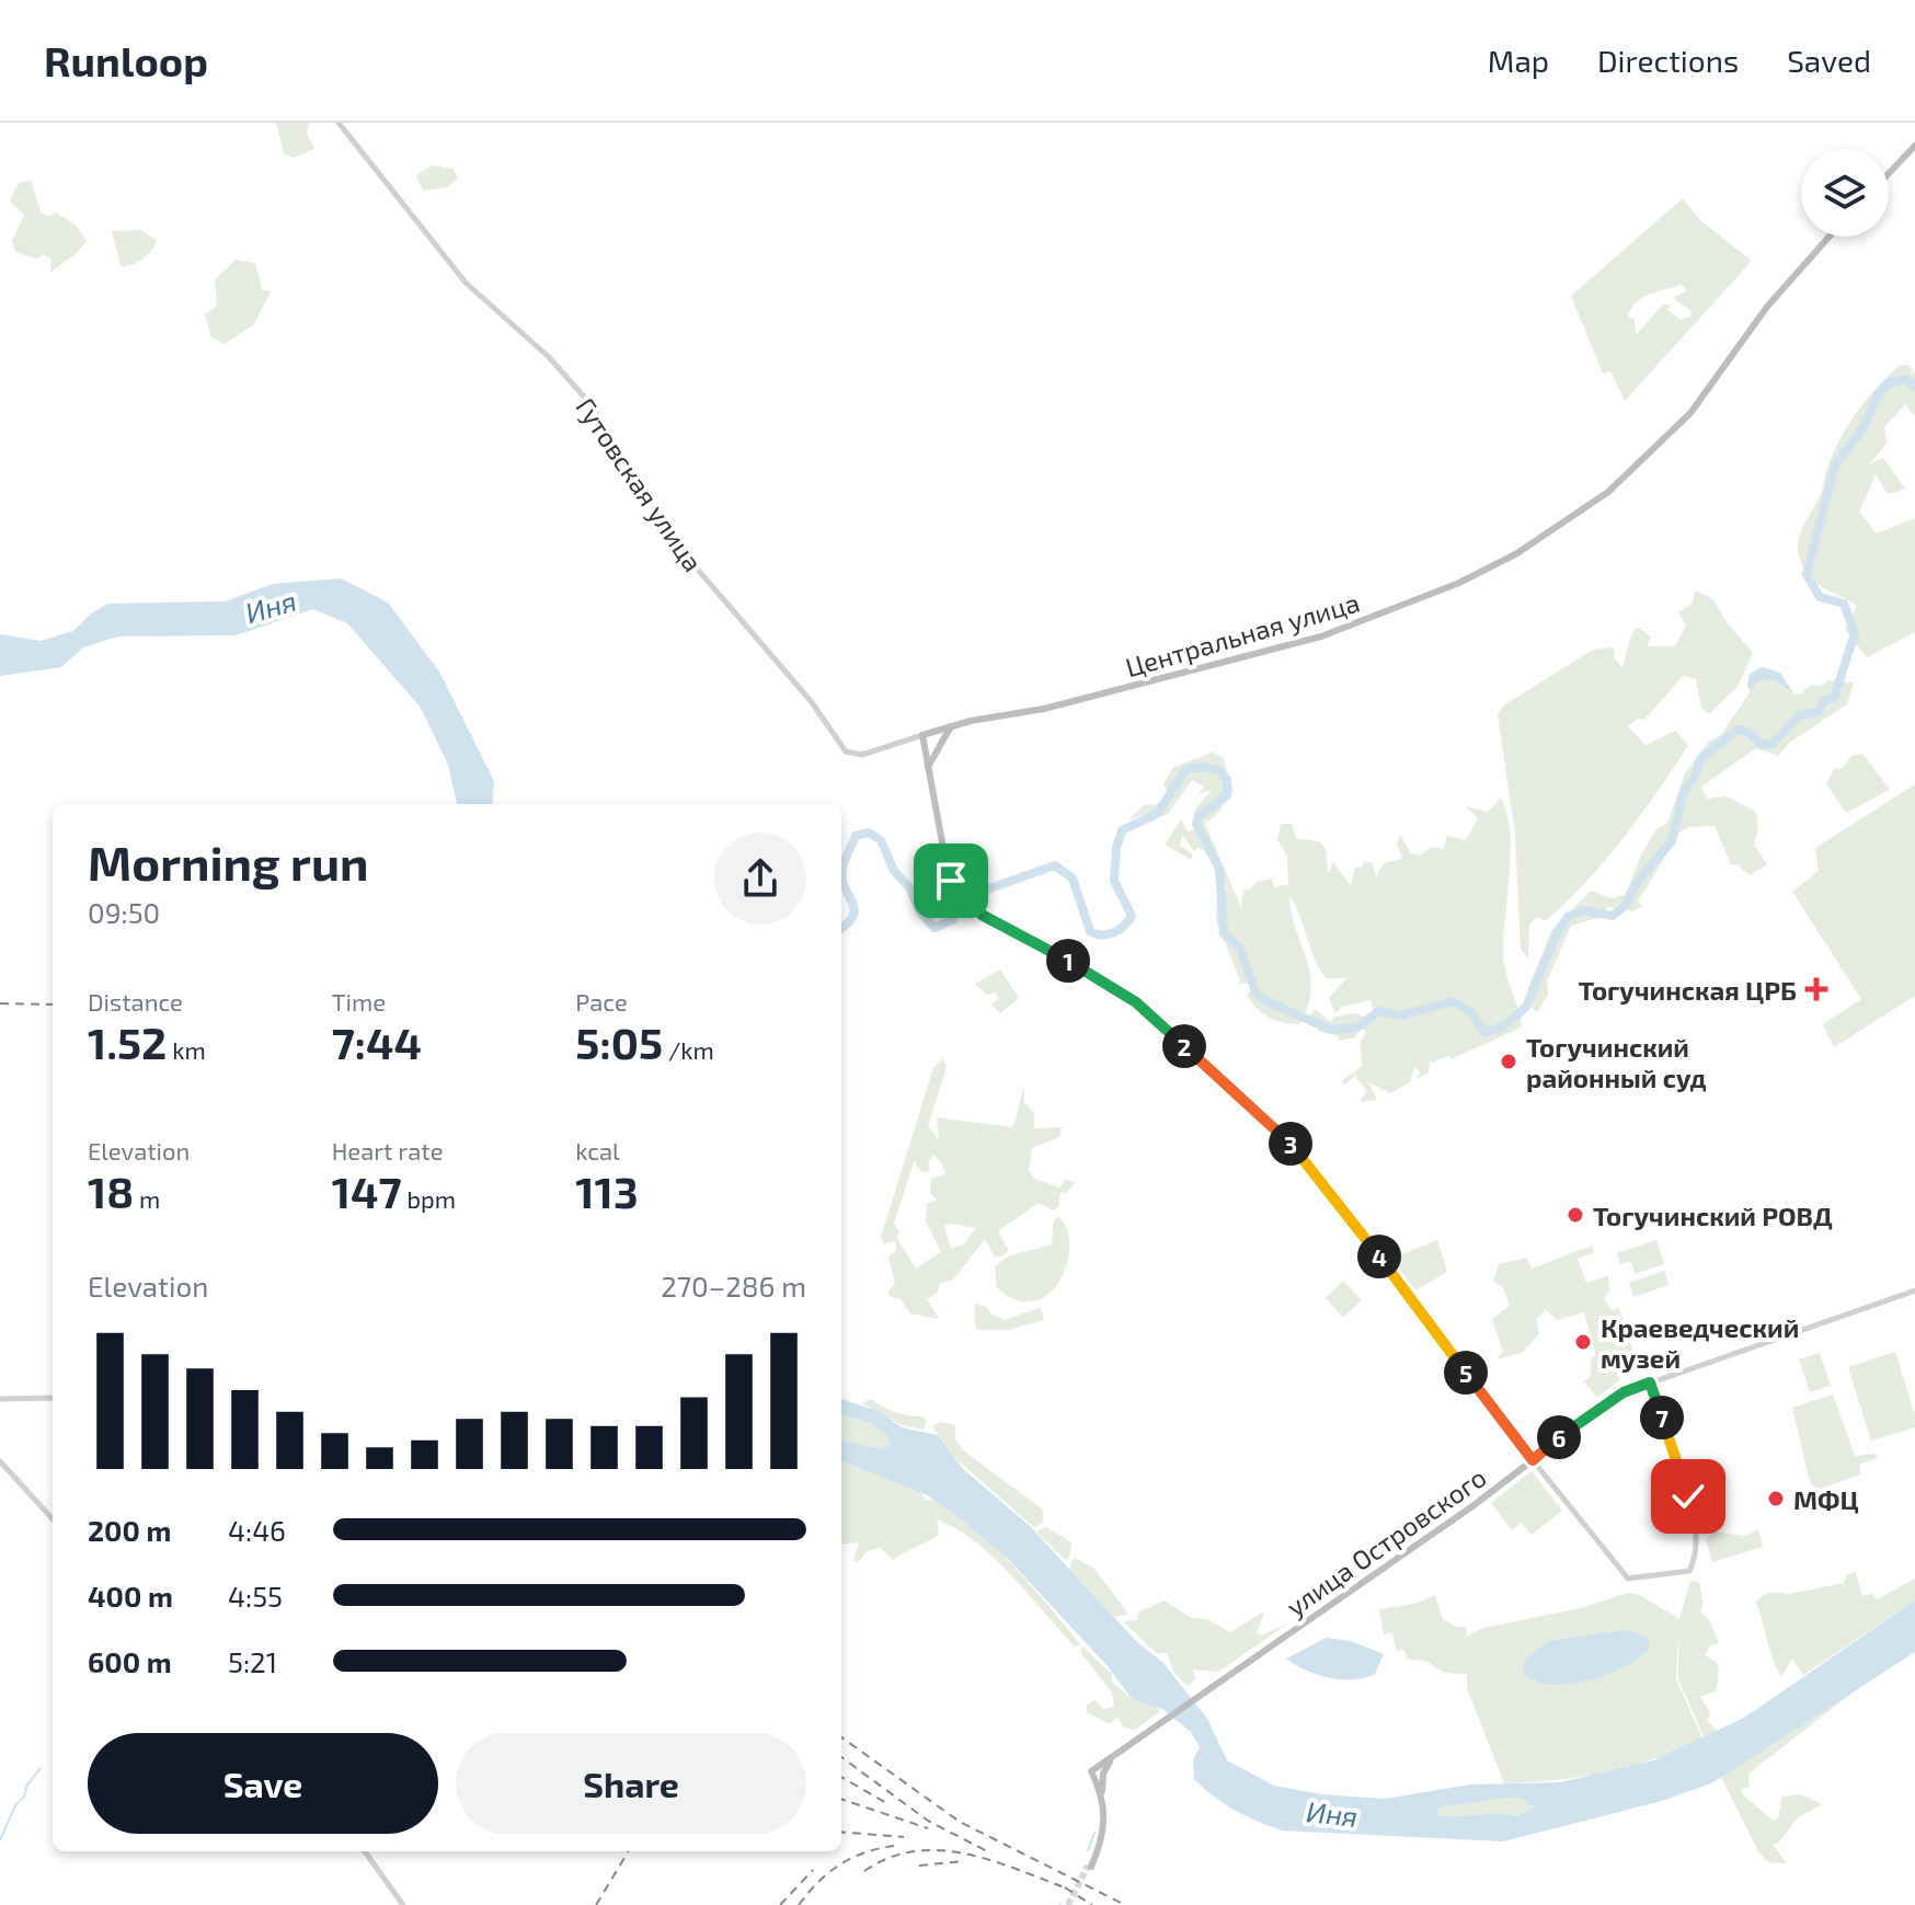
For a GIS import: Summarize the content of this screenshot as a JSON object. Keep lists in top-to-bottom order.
{
  "streets": {
    "main road": ["Центральная улица", "улица Островского"],
    "street": ["Гутовская улица"]
  },
  "crossings": [
    ["Гутовская улица", "Центральная улица"]
  ],
  "water": ["Иня"],
  "places": {
    "health": ["Тогучинская ЦРБ"],
    "other": [
      "Тогучинский районный суд",
      "Тогучинский РОВД",
      "Краеведческий музей",
      "МФЦ"
    ]
  },
  "page": {
    "header": "Runloop",
    "nav": ["Map", "Directions", "Saved"],
    "heading": ["Morning run", "09:50"],
    "pins": [
      "1",
      "2",
      "3",
      "4",
      "5",
      "7",
      "6"
    ],
    "stats": [
      ["Distance", "1.52 km"],
      ["Time", "7:44"],
      ["Pace", "5:05 /km"],
      ["Elevation", "18 m"],
      ["Heart rate", "147 bpm"],
      ["kcal", "113"]
    ],
    "chart": ["Elevation", "270–286 m"],
    "list": [
      {
        "name": "200 m",
        "note": "4:46"
      },
      {
        "name": "400 m",
        "note": "4:55"
      },
      {
        "name": "600 m",
        "note": "5:21"
      }
    ],
    "buttons": ["Save", "Share"]
  }
}
